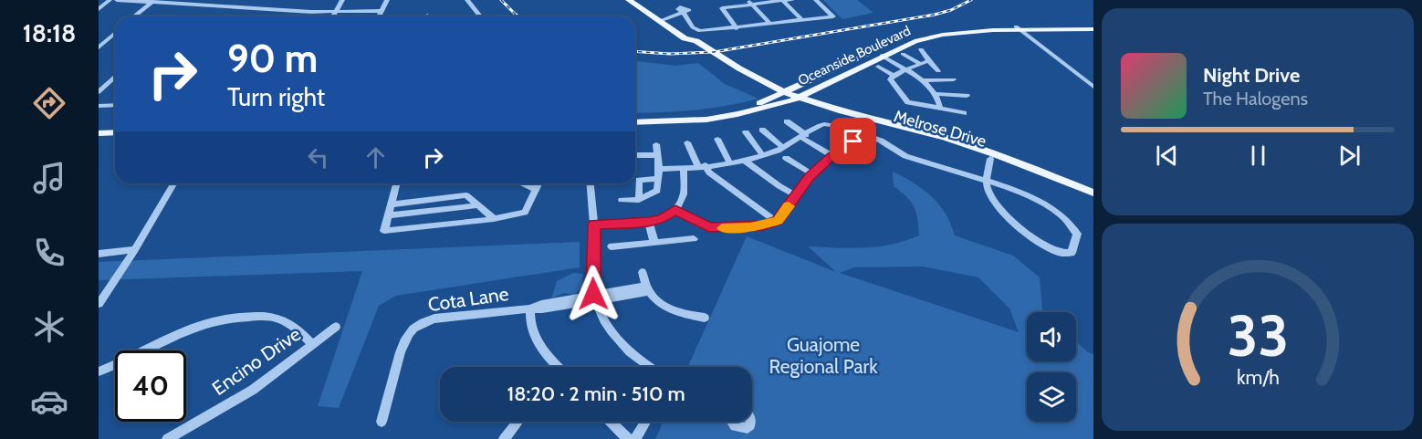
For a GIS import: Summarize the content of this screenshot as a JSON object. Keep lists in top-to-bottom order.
{
  "streets": {
    "main road": ["Oceanside Boulevard", "Melrose Drive"],
    "street": ["Cota Lane", "Encino Drive"]
  },
  "crossings": [
    ["Oceanside Boulevard", "Melrose Drive"]
  ],
  "parks": ["Guajome Regional Park"],
  "page": {
    "tabs": "18:18",
    "turn": ["90 m", "Turn right"],
    "song": ["Night Drive", "The Halogens"],
    "limit": "40",
    "trip": "18:20 · 2 min · 510 m",
    "gauge": ["33", "km/h"]
  }
}
